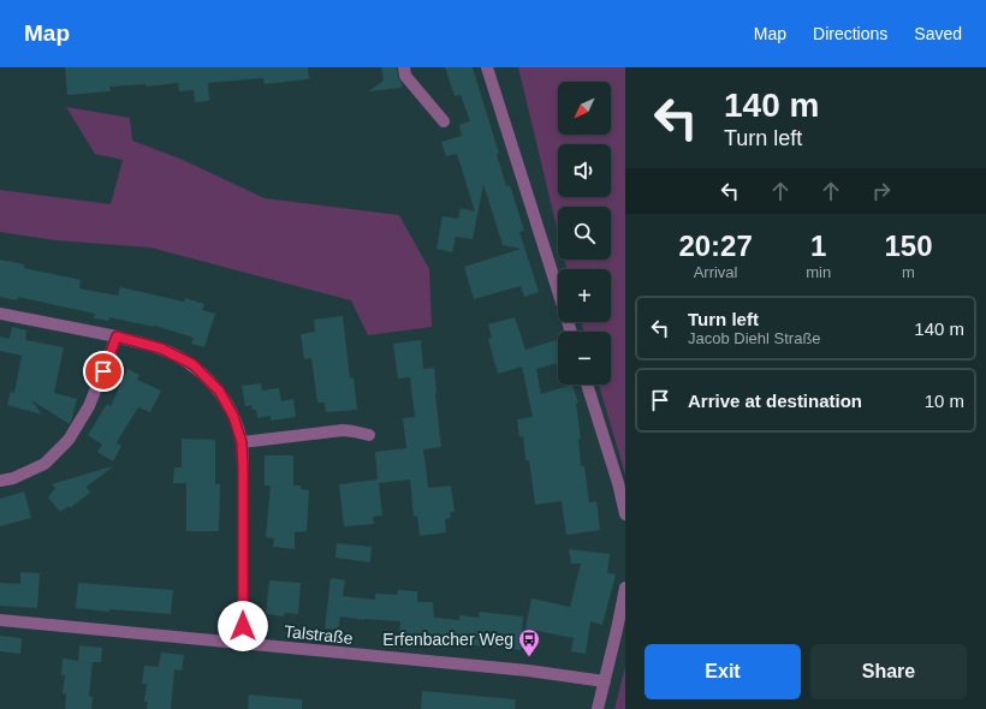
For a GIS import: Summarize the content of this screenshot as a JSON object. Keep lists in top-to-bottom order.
{
  "streets": {
    "street": ["Talstraße"]
  },
  "places": {
    "bus stop": ["Erfenbacher Weg"]
  },
  "north": "bottom left",
  "page": {
    "header": "Map",
    "nav": ["Map", "Directions", "Saved"],
    "turn": ["140 m", "Turn left"],
    "map_buttons": ["+", "−"],
    "eta": [
      "20:27",
      "Arrival",
      "1",
      "min",
      "150",
      "m"
    ],
    "list": [
      {
        "name": "Turn left",
        "note": "Jacob Diehl Straße",
        "value": "140 m"
      },
      {
        "name": "Arrive at destination",
        "value": "10 m"
      }
    ],
    "buttons": ["Exit", "Share"]
  }
}
